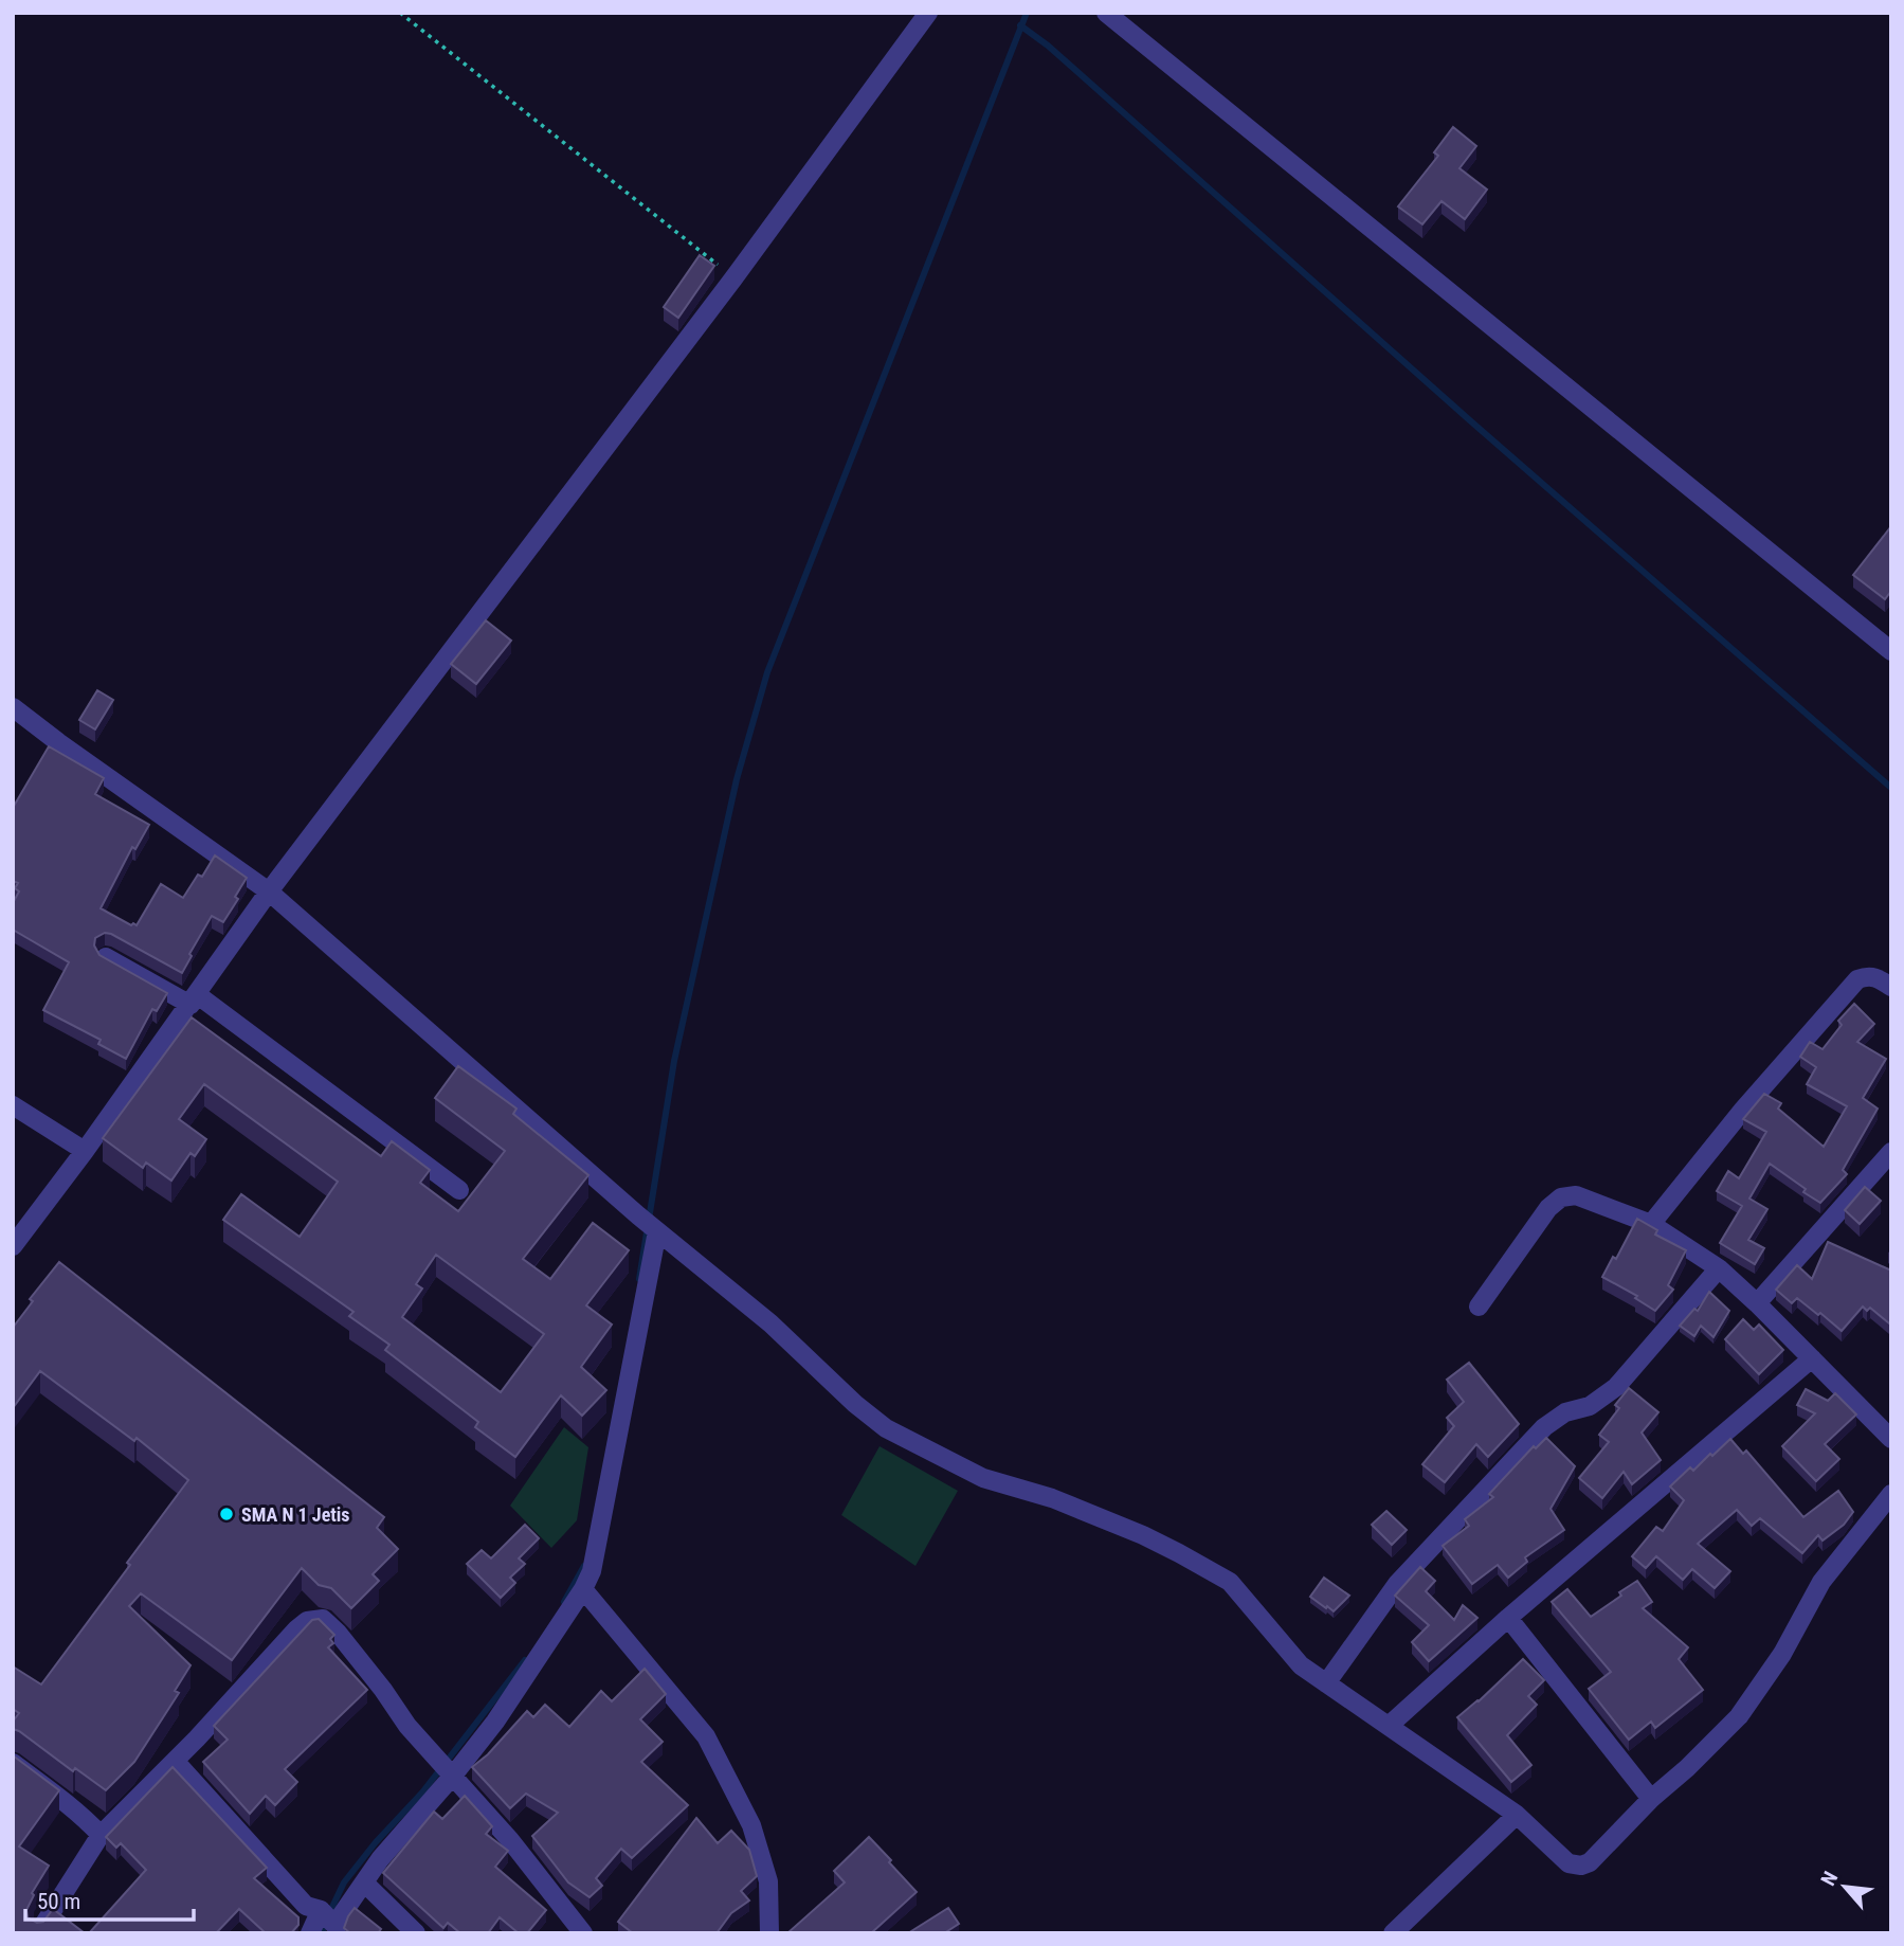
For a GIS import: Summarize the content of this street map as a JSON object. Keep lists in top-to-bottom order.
{
  "places": ["SMA N 1 Jetis"],
  "scale_bar": "50 m",
  "north": "top left"
}
